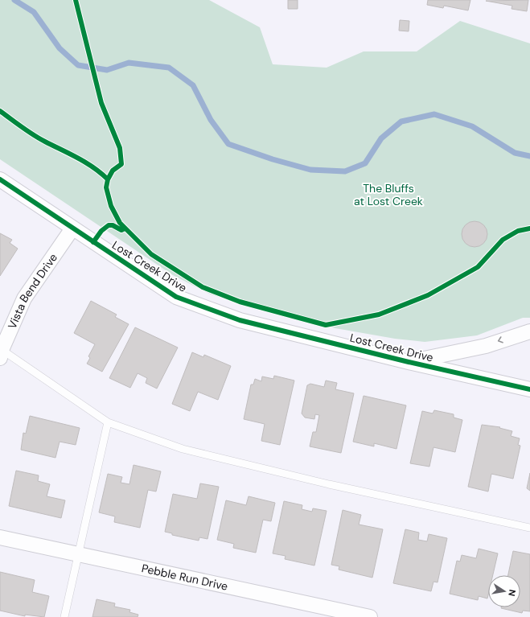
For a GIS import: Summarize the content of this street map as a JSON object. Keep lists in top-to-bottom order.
{
  "streets": {
    "street": ["Lost Creek Drive", "Vista Bend Drive", "Pebble Run Drive"]
  },
  "crossings": [
    ["Lost Creek Drive", "Vista Bend Drive"]
  ],
  "parks": ["The Bluffs at Lost Creek"],
  "north": "right"
}
